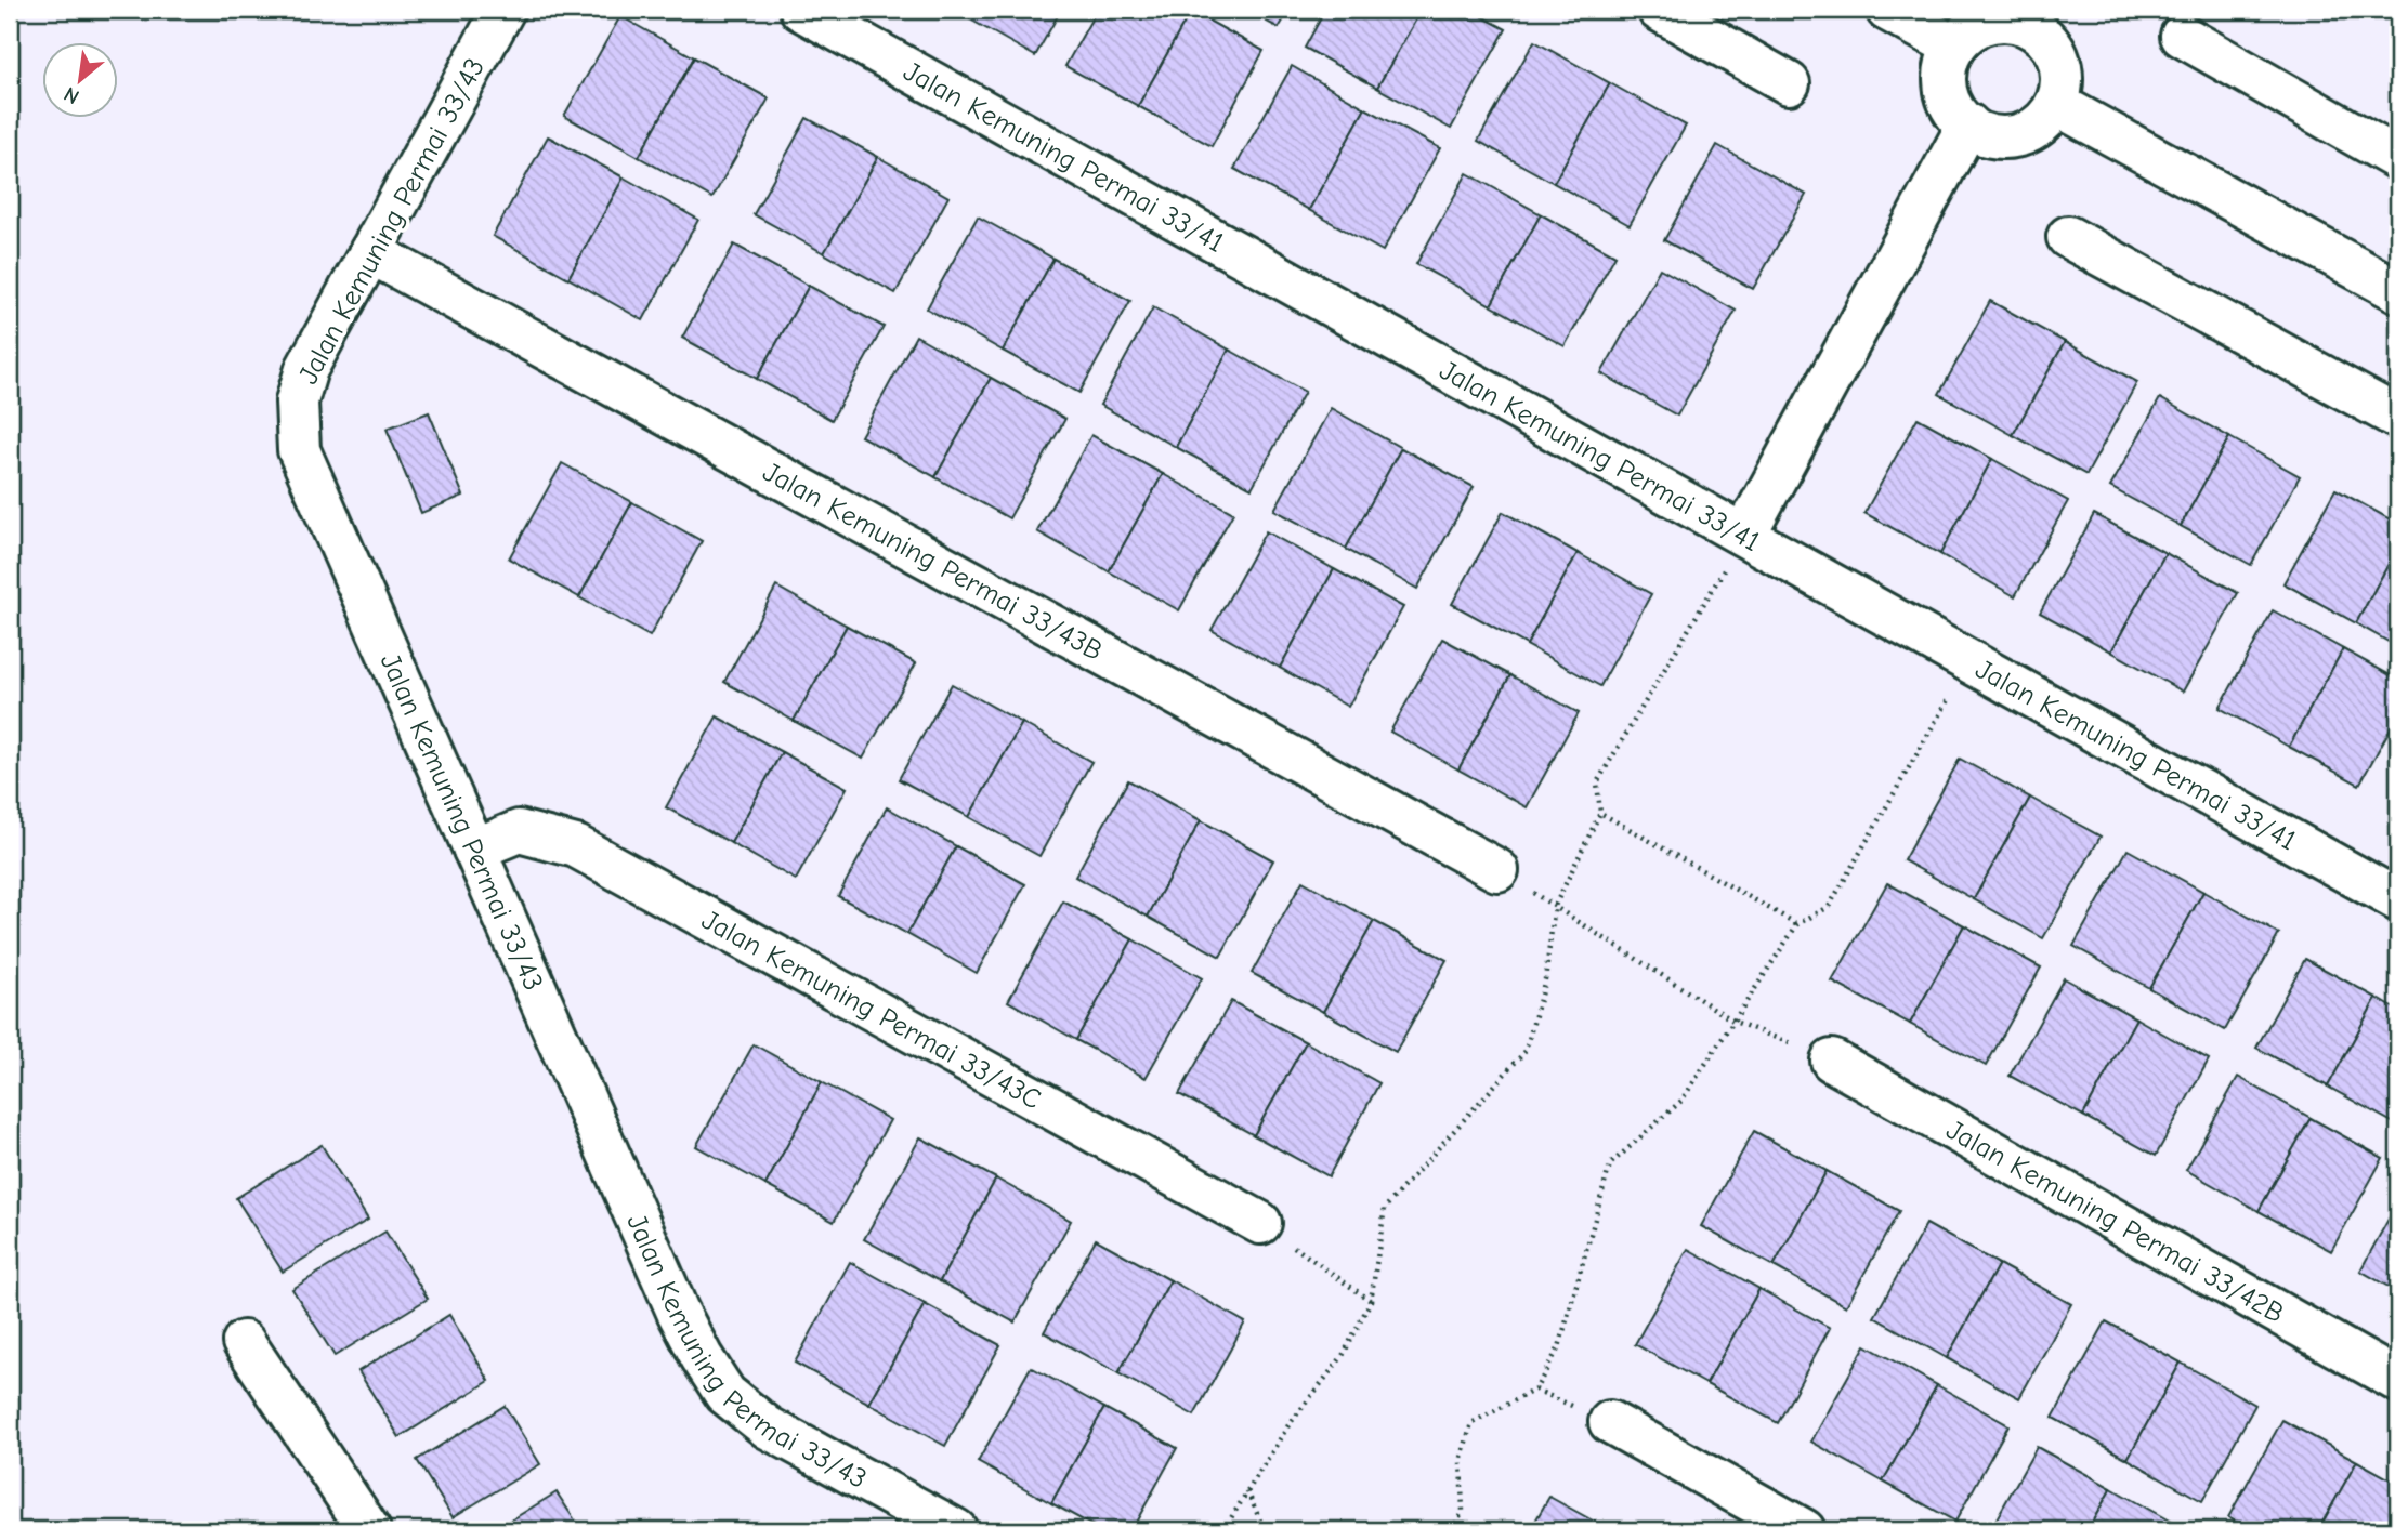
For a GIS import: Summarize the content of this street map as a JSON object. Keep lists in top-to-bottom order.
{
  "streets": {
    "street": [
      "Jalan Kemuning Permai 33/41",
      "Jalan Kemuning Permai 33/43",
      "Jalan Kemuning Permai 33/43B",
      "Jalan Kemuning Permai 33/43C",
      "Jalan Kemuning Permai 33/42B"
    ]
  },
  "crossings": [
    ["Jalan Kemuning Permai 33/43", "Jalan Kemuning Permai 33/43B"],
    ["Jalan Kemuning Permai 33/43", "Jalan Kemuning Permai 33/43C"]
  ],
  "north": "bottom left"
}
